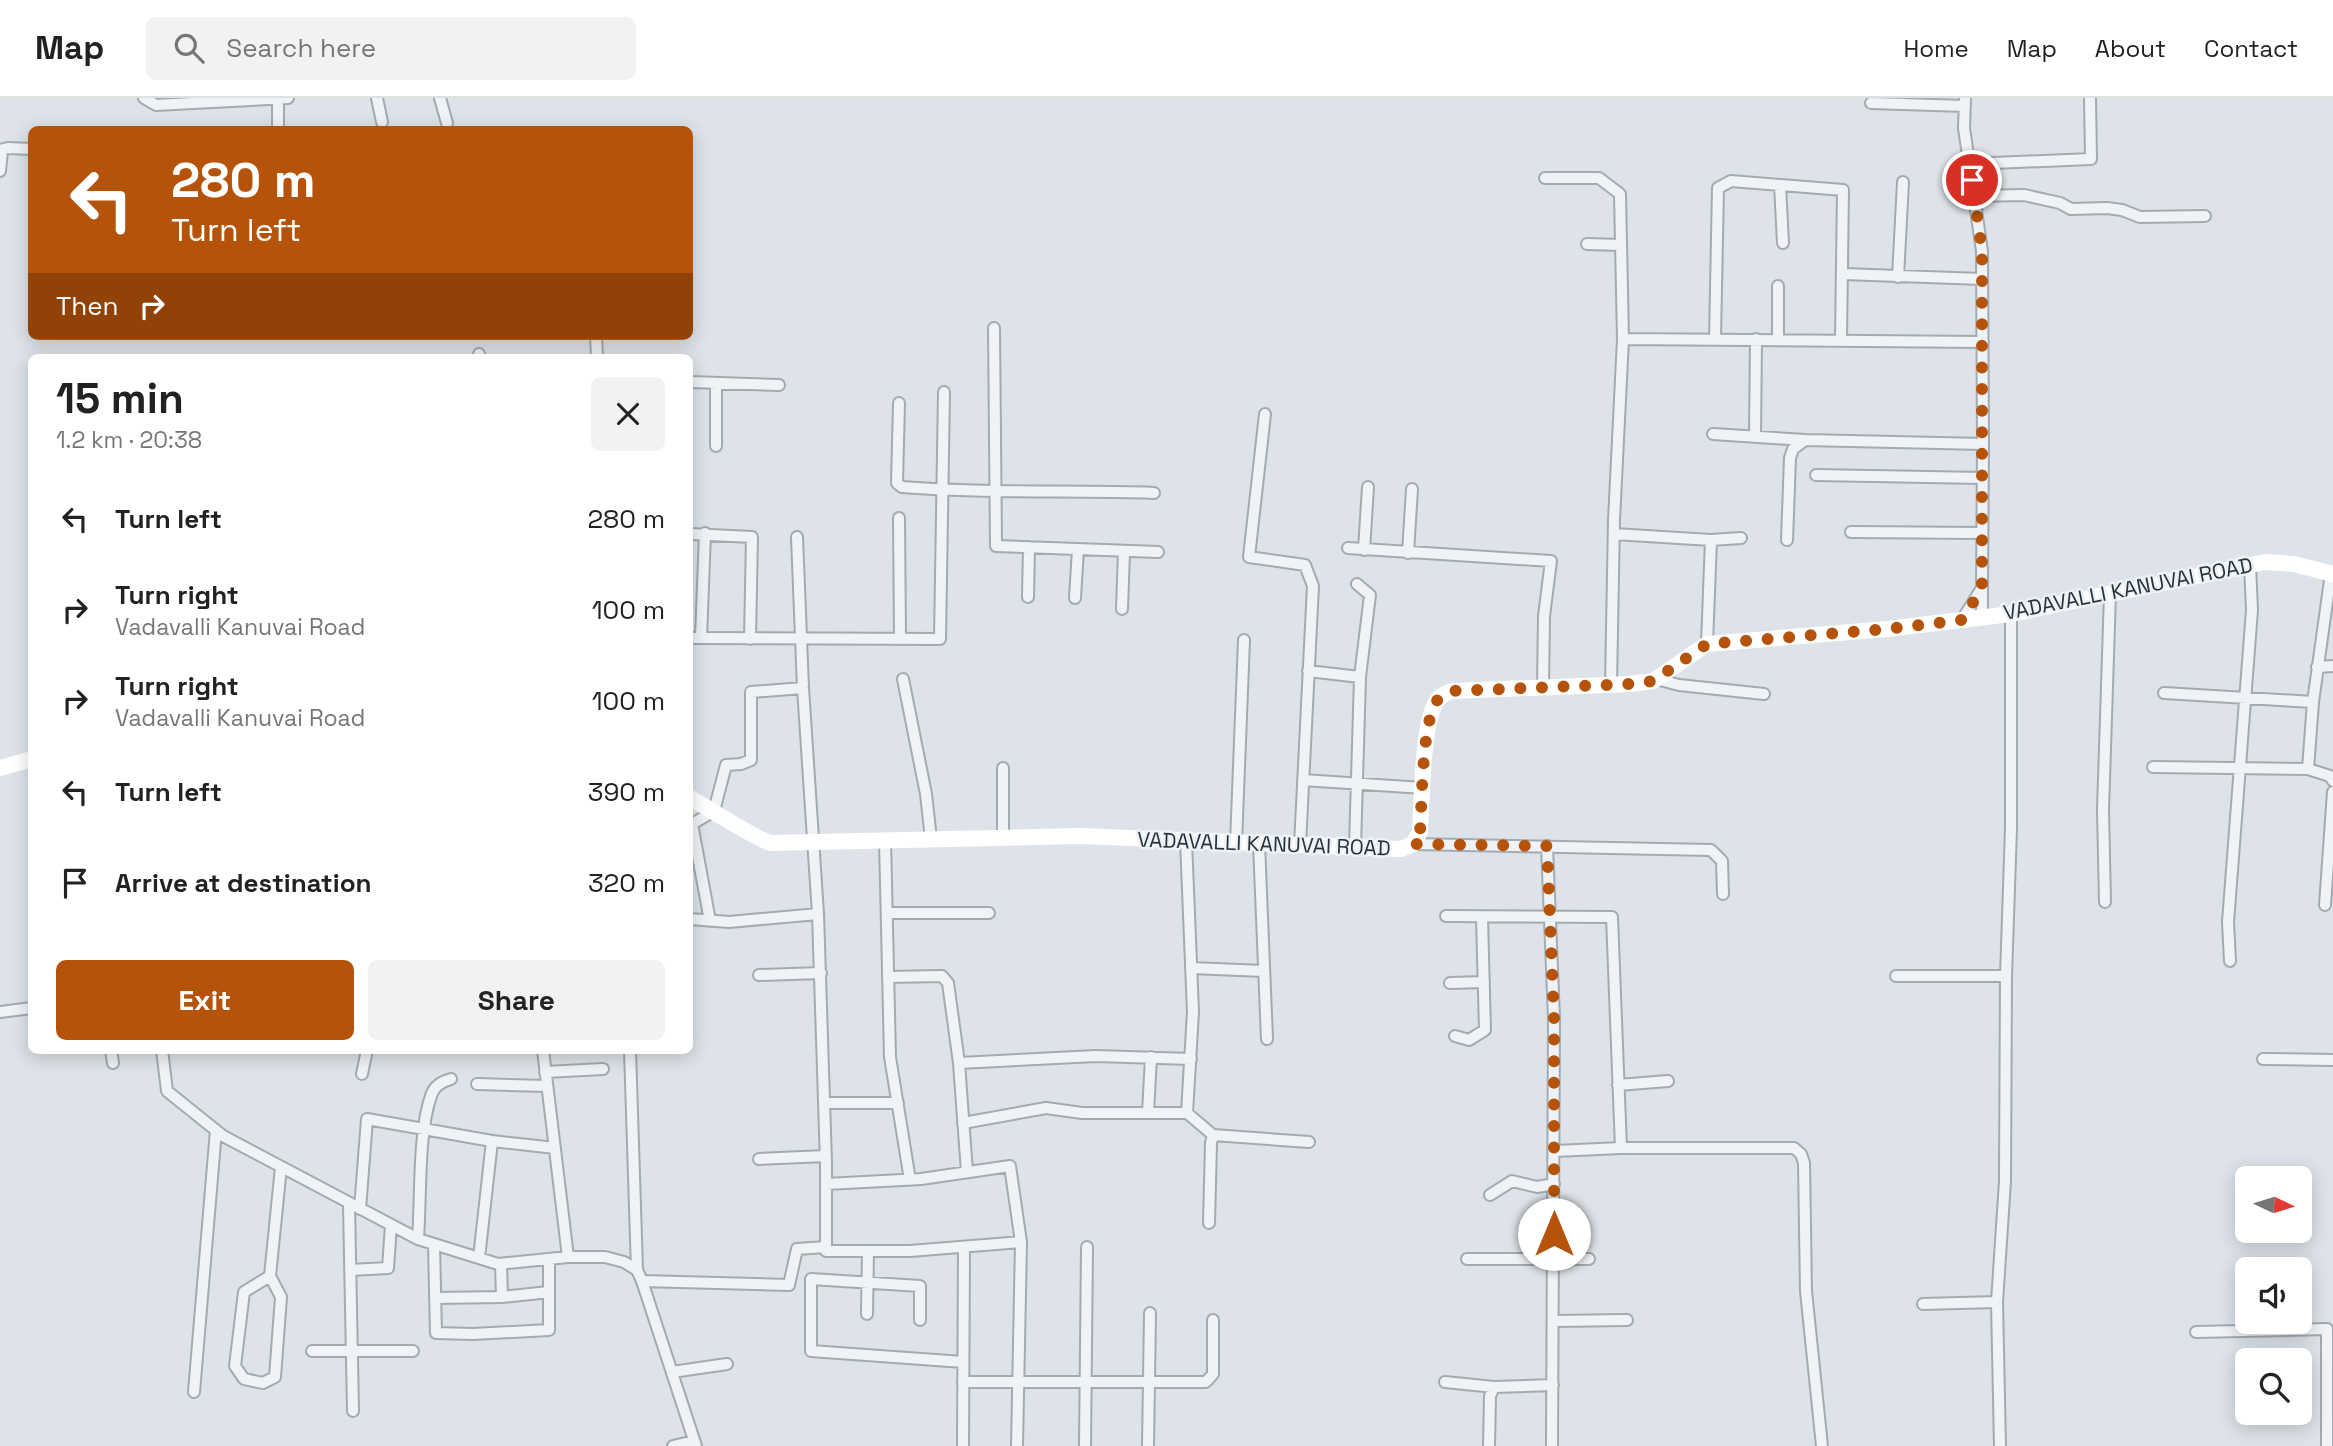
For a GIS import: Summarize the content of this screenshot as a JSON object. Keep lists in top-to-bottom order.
{
  "streets": {
    "street": ["VADAVALLI KANUVAI ROAD"]
  },
  "north": "right",
  "page": {
    "header": "Map",
    "search": "Search here",
    "nav": [
      "Home",
      "Map",
      "About",
      "Contact"
    ],
    "turn": ["280 m", "Turn left"],
    "then": "Then",
    "heading": ["15 min", "1.2 km · 20:38"],
    "list": [
      {
        "name": "Turn left",
        "value": "280 m"
      },
      {
        "name": "Turn right",
        "note": "Vadavalli Kanuvai Road",
        "value": "100 m"
      },
      {
        "name": "Turn right",
        "note": "Vadavalli Kanuvai Road",
        "value": "100 m"
      },
      {
        "name": "Turn left",
        "value": "390 m"
      },
      {
        "name": "Arrive at destination",
        "value": "320 m"
      }
    ],
    "buttons": ["Exit", "Share"]
  }
}
